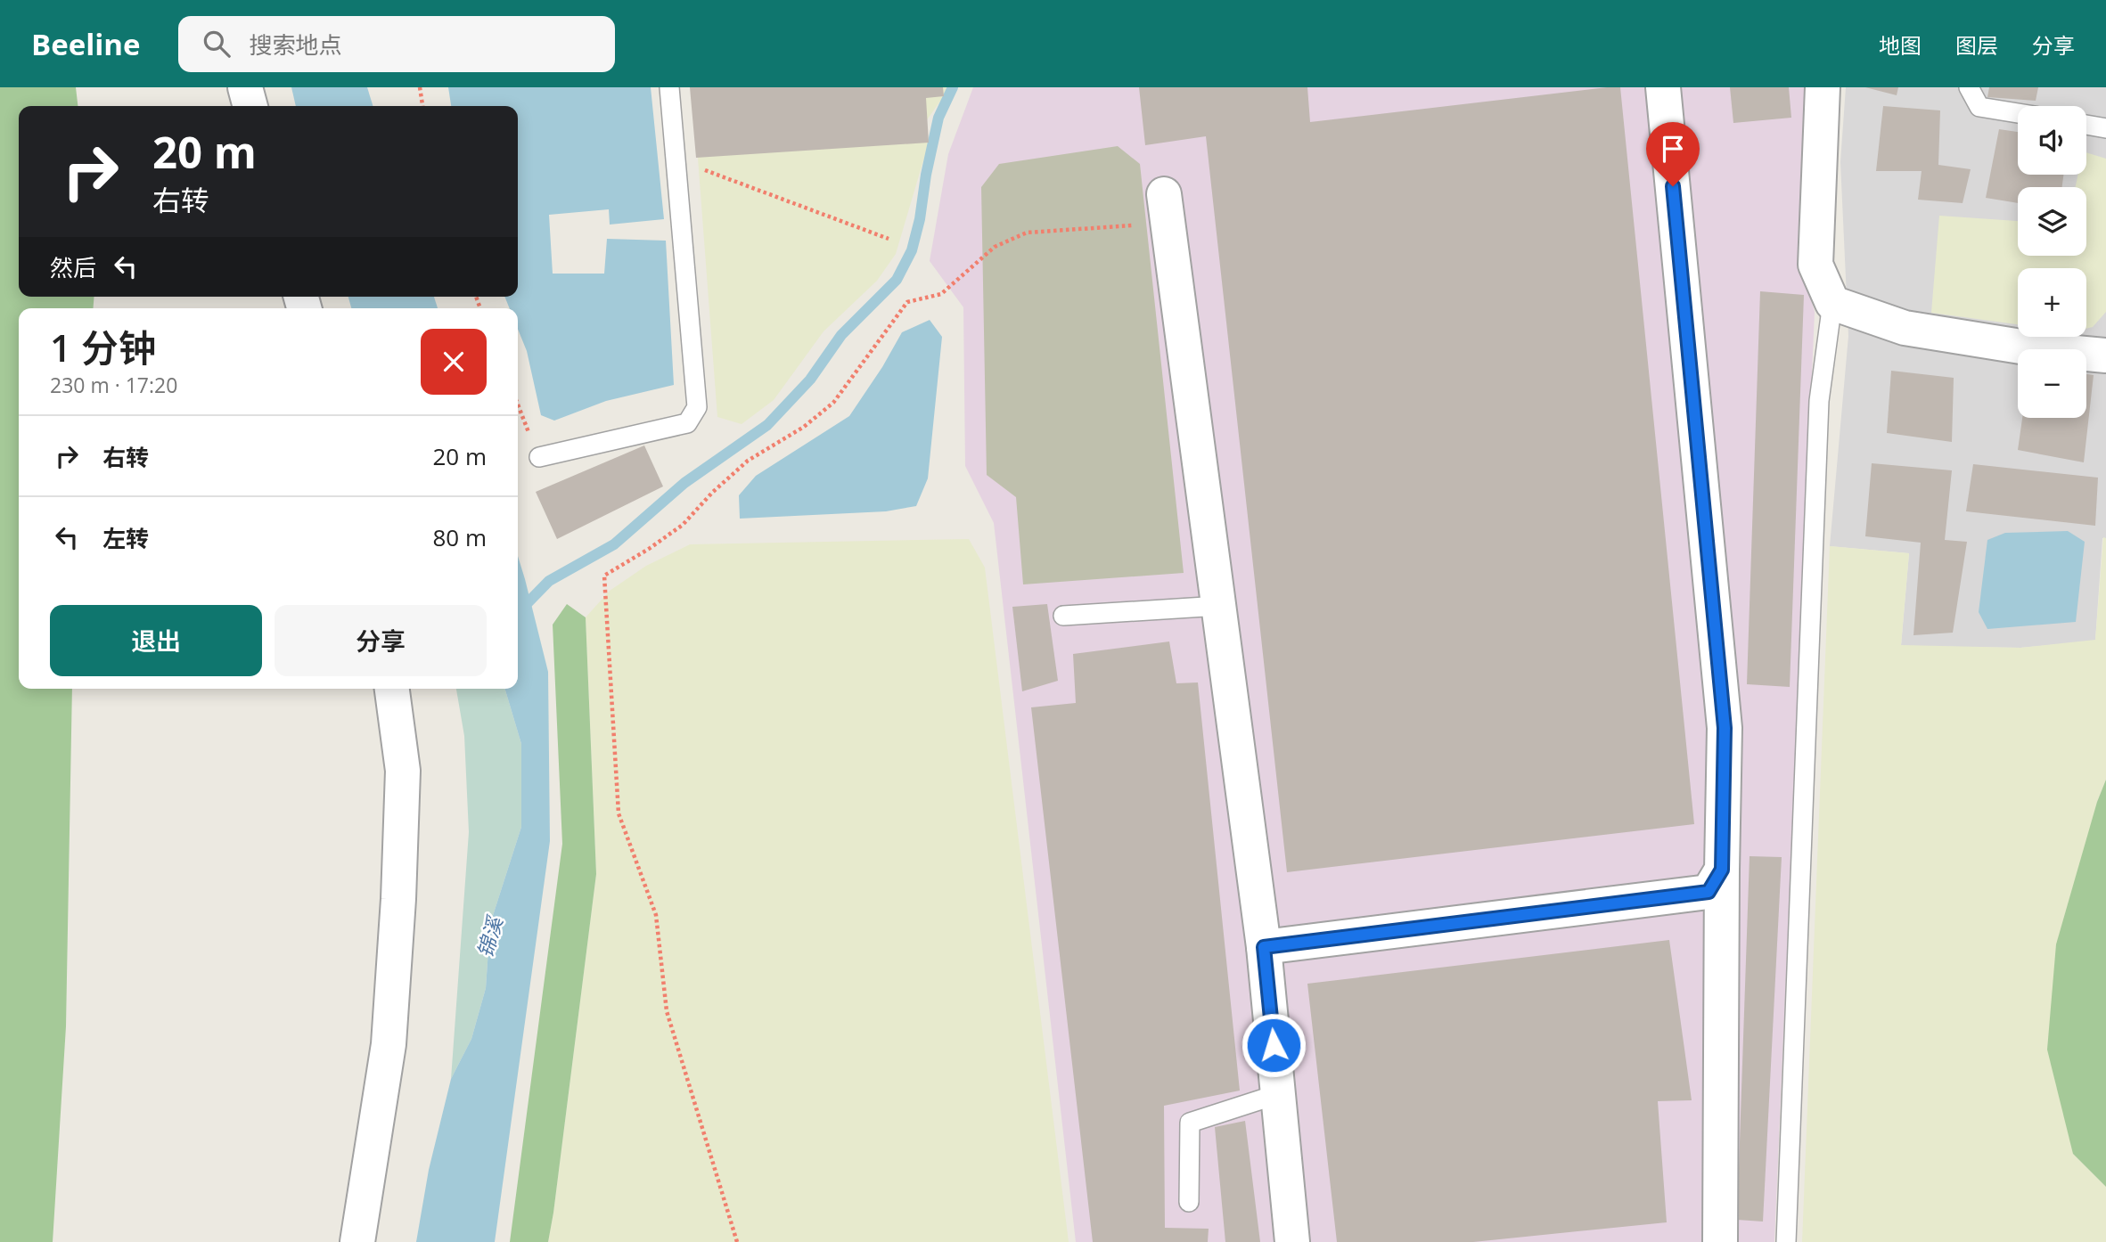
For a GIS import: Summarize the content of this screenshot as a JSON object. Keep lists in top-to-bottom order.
{
  "water": ["锦溪"],
  "page": {
    "header": "Beeline",
    "search": "搜索地点",
    "nav": ["地图", "图层", "分享"],
    "map_buttons": ["+", "−"],
    "turn": ["20 m", "右转"],
    "then": "然后",
    "heading": ["1 分钟", "230 m · 17:20"],
    "list": [
      {
        "name": "右转",
        "value": "20 m"
      },
      {
        "name": "左转",
        "value": "80 m"
      }
    ],
    "buttons": ["退出", "分享"]
  }
}
